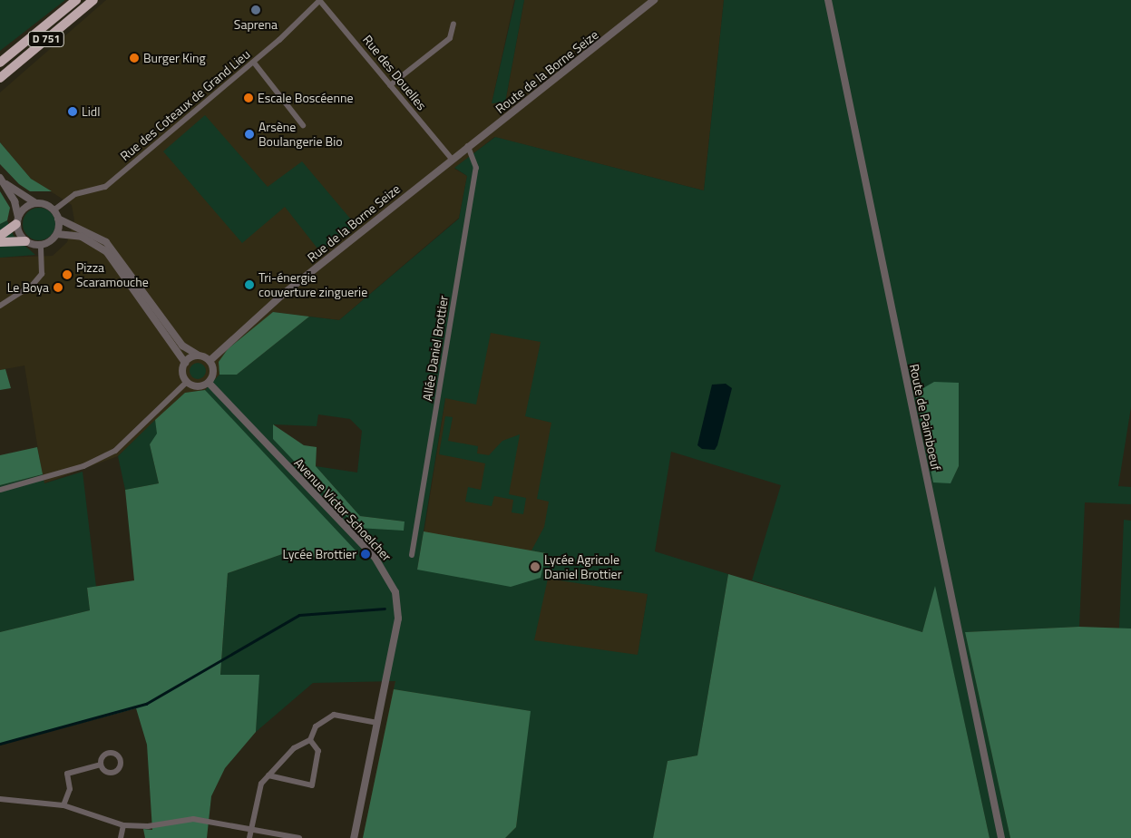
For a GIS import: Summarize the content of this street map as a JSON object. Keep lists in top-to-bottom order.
{
  "streets": {
    "highway": ["D 751"],
    "street": [
      "Route de la Borne Seize",
      "Rue des Douelles",
      "Rue des Coteaux de Grand Lieu",
      "Rue de la Borne Seize",
      "Allée Daniel Brottier",
      "Route de Paimboeuf",
      "Avenue Victor Schoelcher"
    ]
  },
  "crossings": [
    ["Route de la Borne Seize", "Rue des Douelles"],
    ["Route de la Borne Seize", "Rue de la Borne Seize"],
    ["Route de la Borne Seize", "Allée Daniel Brottier"],
    ["Rue des Douelles", "Rue des Coteaux de Grand Lieu"],
    ["Rue des Douelles", "Rue de la Borne Seize"],
    ["Rue de la Borne Seize", "Avenue Victor Schoelcher"]
  ],
  "places": [
    "Saprena",
    "Burger King",
    "Escale Boscéenne",
    "Lidl",
    "Arsène Boulangerie Bio",
    "Pizza Scaramouche",
    "Tri-énergie couverture zinguerie",
    "Le Boya",
    "Lycée Brottier",
    "Lycée Agricole Daniel Brottier"
  ]
}
